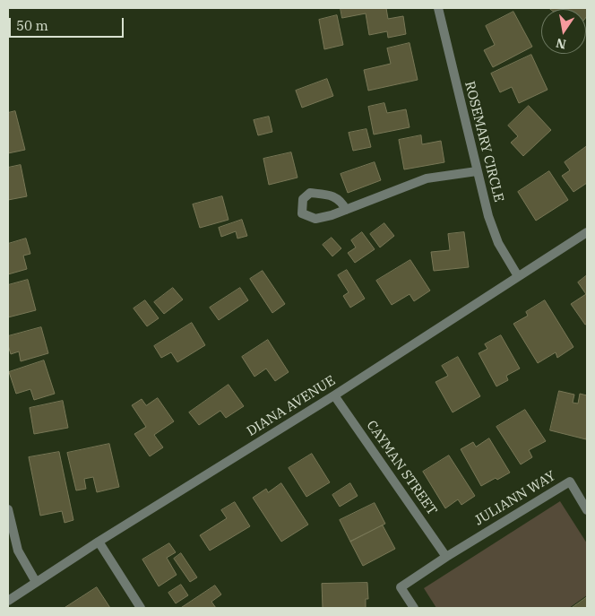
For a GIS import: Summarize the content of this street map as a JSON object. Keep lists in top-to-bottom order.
{
  "streets": {
    "street": [
      "ROSEMARY CIRCLE",
      "DIANA AVENUE",
      "CAYMAN STREET",
      "JULIANN WAY"
    ]
  },
  "crossings": [
    ["ROSEMARY CIRCLE", "DIANA AVENUE"],
    ["DIANA AVENUE", "CAYMAN STREET"],
    ["CAYMAN STREET", "JULIANN WAY"]
  ],
  "scale_bar": "50 m",
  "north": "bottom"
}
